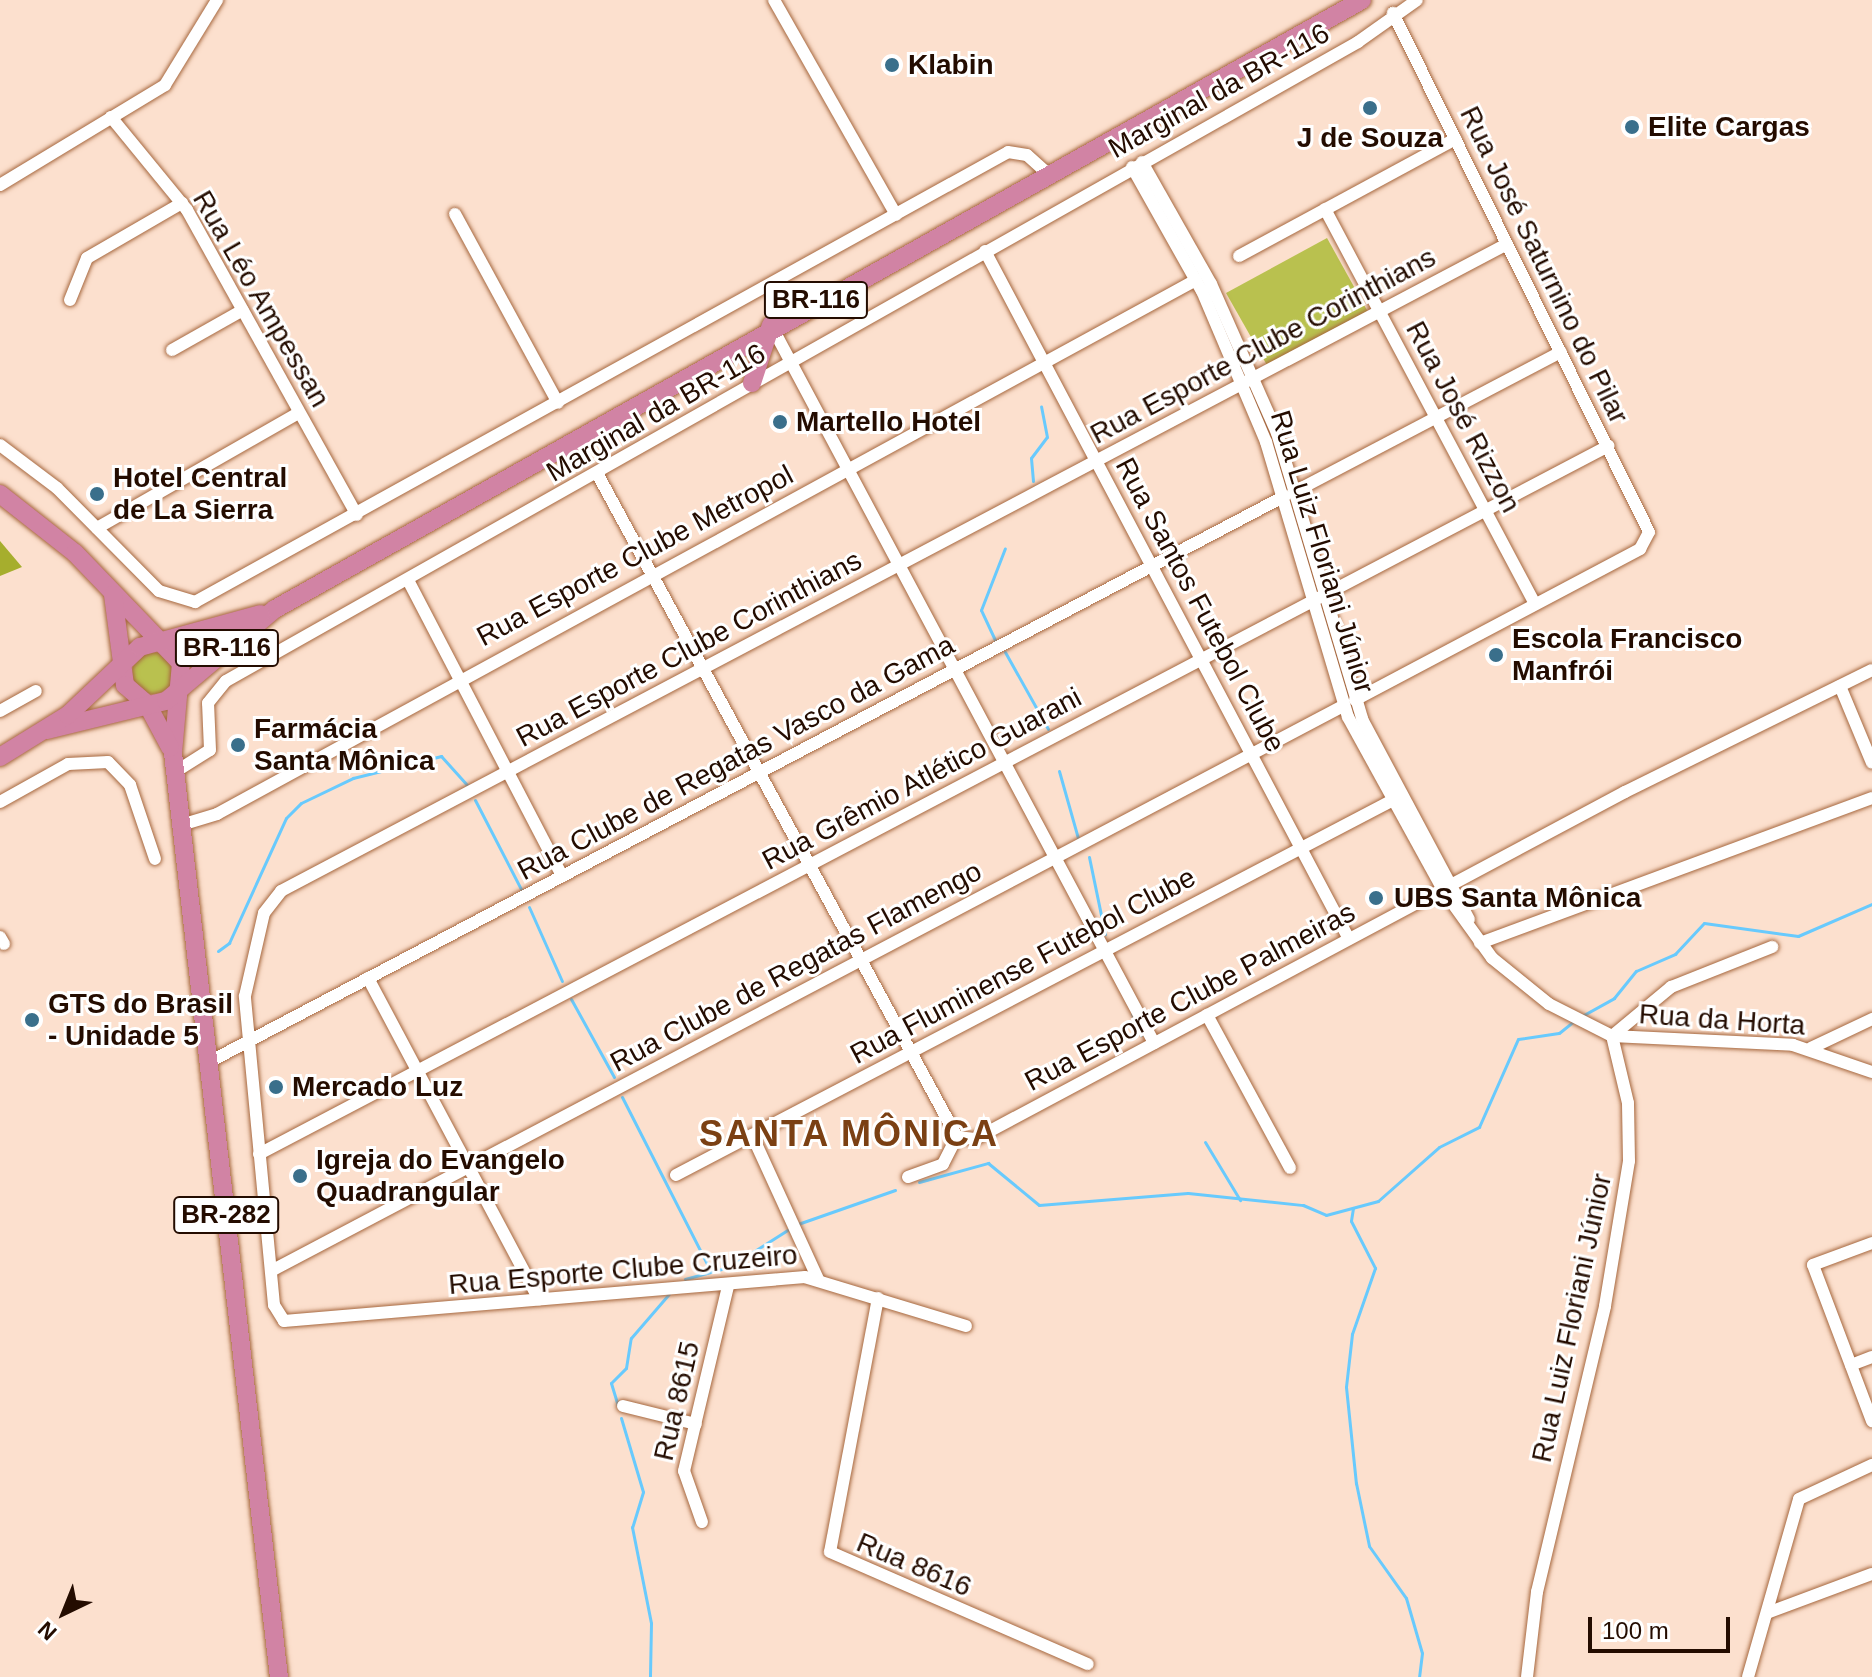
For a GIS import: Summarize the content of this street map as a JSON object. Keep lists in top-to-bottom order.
{
  "streets": {
    "highway": ["BR-116", "BR-282"],
    "street": [
      "Marginal da BR-116",
      "Rua José Saturnino do Pilar",
      "Rua Léo Ampessan",
      "Rua Esporte Clube Corinthians",
      "Rua José Rizzon",
      "Rua Luiz Floriani Júnior",
      "Rua Esporte Clube Metropol",
      "Rua Santos Futebol Clube",
      "Rua Clube de Regatas Vasco da Gama",
      "Rua Grêmio Atlético Guarani",
      "Rua Fluminense Futebol Clube",
      "Rua Clube de Regatas Flamengo",
      "Rua Esporte Clube Palmeiras",
      "Rua da Horta",
      "Rua Esporte Clube Cruzeiro",
      "Rua 8615",
      "Rua 8616"
    ]
  },
  "crossings": [
    ["Marginal da BR-116", "Rua José Saturnino do Pilar"],
    ["Marginal da BR-116", "Rua Léo Ampessan"],
    ["Marginal da BR-116", "BR-116"],
    ["Marginal da BR-116", "Rua Luiz Floriani Júnior"],
    ["Marginal da BR-116", "Rua Santos Futebol Clube"],
    ["Marginal da BR-116", "BR-282"],
    ["Rua José Saturnino do Pilar", "Rua Esporte Clube Corinthians"],
    ["Rua José Saturnino do Pilar", "Rua Clube de Regatas Vasco da Gama"],
    ["Rua José Saturnino do Pilar", "Rua Grêmio Atlético Guarani"],
    ["Rua José Saturnino do Pilar", "Rua Clube de Regatas Flamengo"],
    ["BR-116", "BR-282"],
    ["Rua Esporte Clube Corinthians", "Rua José Rizzon"],
    ["Rua Esporte Clube Corinthians", "Rua Luiz Floriani Júnior"],
    ["Rua Esporte Clube Corinthians", "Rua Santos Futebol Clube"],
    ["Rua Esporte Clube Corinthians", "Rua Clube de Regatas Vasco da Gama"],
    ["Rua Esporte Clube Corinthians", "Rua Grêmio Atlético Guarani"],
    ["Rua Esporte Clube Corinthians", "Rua Clube de Regatas Flamengo"],
    ["Rua Esporte Clube Corinthians", "Rua Esporte Clube Cruzeiro"],
    ["Rua José Rizzon", "Rua Clube de Regatas Vasco da Gama"],
    ["Rua José Rizzon", "Rua Grêmio Atlético Guarani"],
    ["Rua José Rizzon", "Rua Clube de Regatas Flamengo"],
    ["Rua Luiz Floriani Júnior", "Rua Esporte Clube Metropol"],
    ["Rua Luiz Floriani Júnior", "Rua Clube de Regatas Vasco da Gama"],
    ["Rua Luiz Floriani Júnior", "Rua Grêmio Atlético Guarani"],
    ["Rua Luiz Floriani Júnior", "Rua Fluminense Futebol Clube"],
    ["Rua Luiz Floriani Júnior", "Rua Clube de Regatas Flamengo"],
    ["Rua Luiz Floriani Júnior", "Rua Esporte Clube Palmeiras"],
    ["Rua Luiz Floriani Júnior", "Rua da Horta"],
    ["Rua Esporte Clube Metropol", "Rua Santos Futebol Clube"],
    ["Rua Esporte Clube Metropol", "BR-282"],
    ["Rua Santos Futebol Clube", "Rua Clube de Regatas Vasco da Gama"],
    ["Rua Santos Futebol Clube", "Rua Grêmio Atlético Guarani"],
    ["Rua Santos Futebol Clube", "Rua Fluminense Futebol Clube"],
    ["Rua Santos Futebol Clube", "Rua Clube de Regatas Flamengo"],
    ["Rua Santos Futebol Clube", "Rua Esporte Clube Palmeiras"],
    ["Rua Clube de Regatas Vasco da Gama", "BR-282"],
    ["Rua Esporte Clube Cruzeiro", "Rua 8615"],
    ["Rua Esporte Clube Cruzeiro", "Rua 8616"]
  ],
  "districts": ["SANTA MÔNICA"],
  "places": [
    "Klabin",
    "J de Souza",
    "Elite Cargas",
    "Martello Hotel",
    "Hotel Central de La Sierra",
    "Escola Francisco Manfrói",
    "Farmácia Santa Mônica",
    "UBS Santa Mônica",
    "GTS do Brasil - Unidade 5",
    "Mercado Luz",
    "Igreja do Evangelo Quadrangular"
  ],
  "scale_bar": "100 m",
  "north": "bottom left"
}
